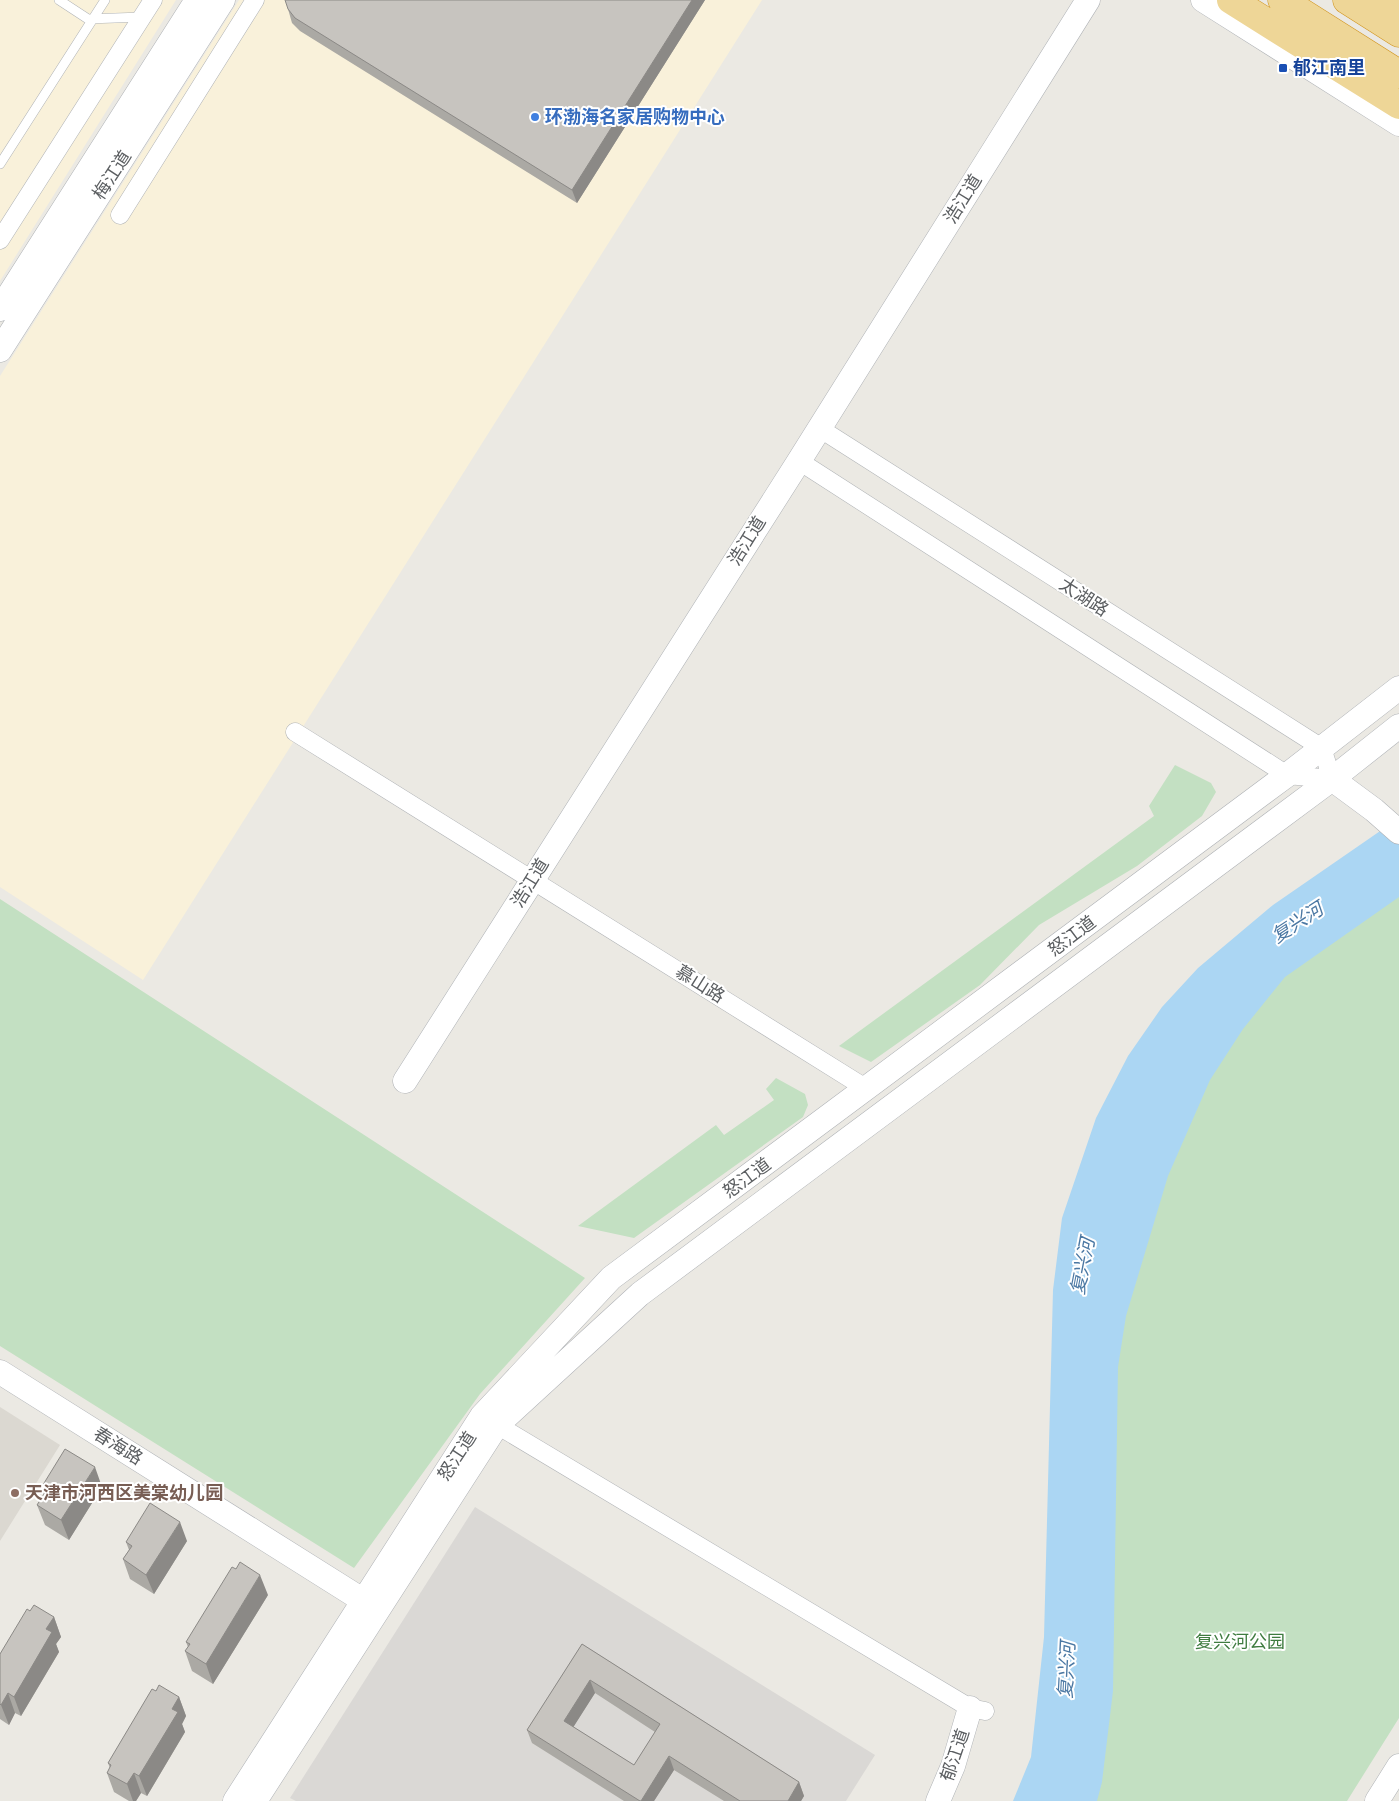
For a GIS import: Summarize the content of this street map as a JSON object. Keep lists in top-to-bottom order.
{
  "streets": {
    "street": [
      "梅江道",
      "浩江道",
      "太湖路",
      "怒江道",
      "慕山路",
      "春海路",
      "郁江道"
    ]
  },
  "crossings": [
    ["浩江道", "太湖路"],
    ["浩江道", "慕山路"],
    ["太湖路", "怒江道"],
    ["怒江道", "慕山路"],
    ["怒江道", "春海路"]
  ],
  "water": ["复兴河"],
  "parks": ["复兴河公园"],
  "places": {
    "transit": ["郁江南里"],
    "other": ["环渤海名家居购物中心", "天津市河西区美棠幼儿园"]
  }
}
